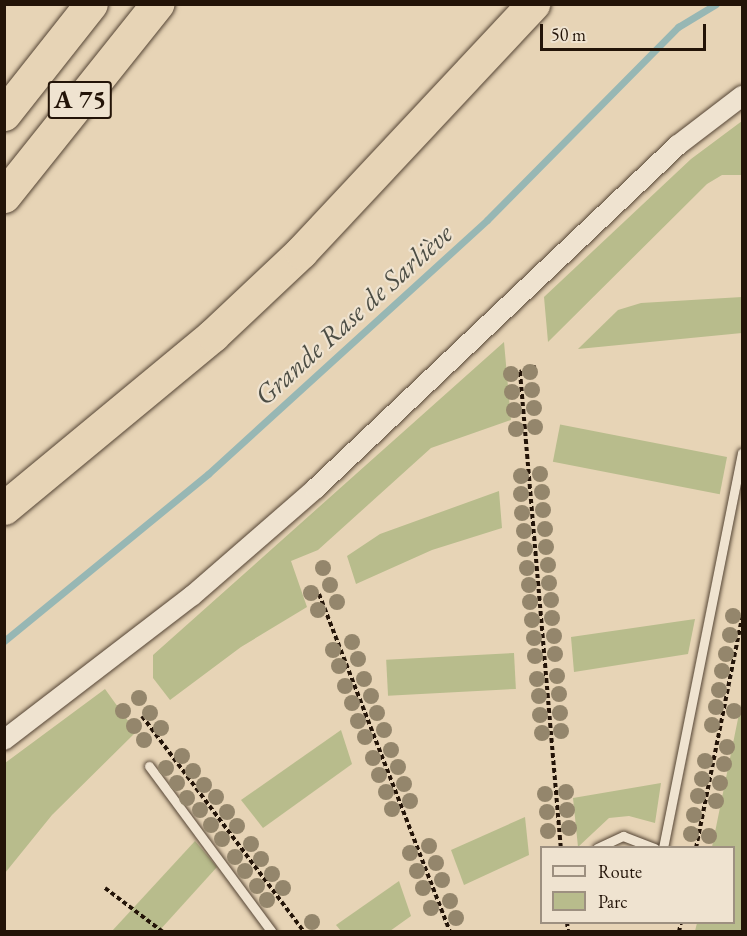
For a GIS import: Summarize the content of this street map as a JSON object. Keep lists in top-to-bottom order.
{
  "streets": {
    "highway": ["A 75"]
  },
  "water": ["Grande Rase de Sarliève"],
  "legend": ["Route", "Parc"],
  "scale_bar": "50 m"
}
